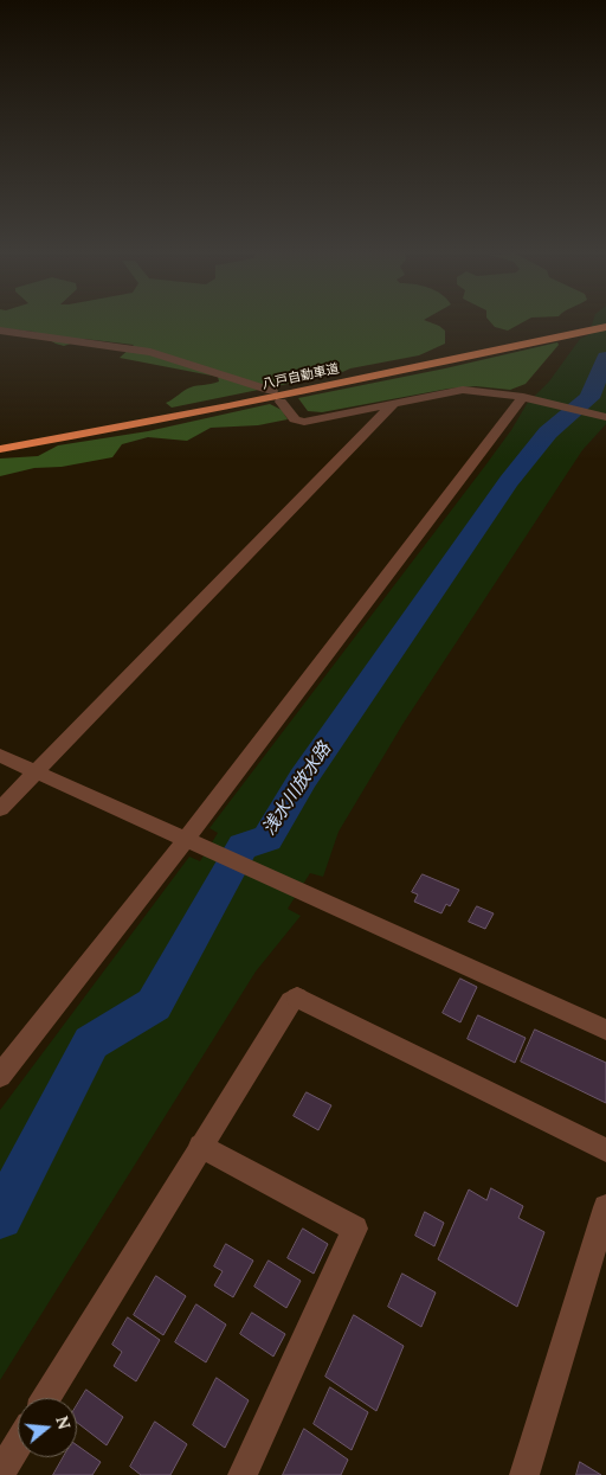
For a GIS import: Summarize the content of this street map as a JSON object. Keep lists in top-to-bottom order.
{
  "streets": {
    "highway": ["八戸自動車道"]
  },
  "water": ["浅水川放水路"],
  "north": "right"
}
